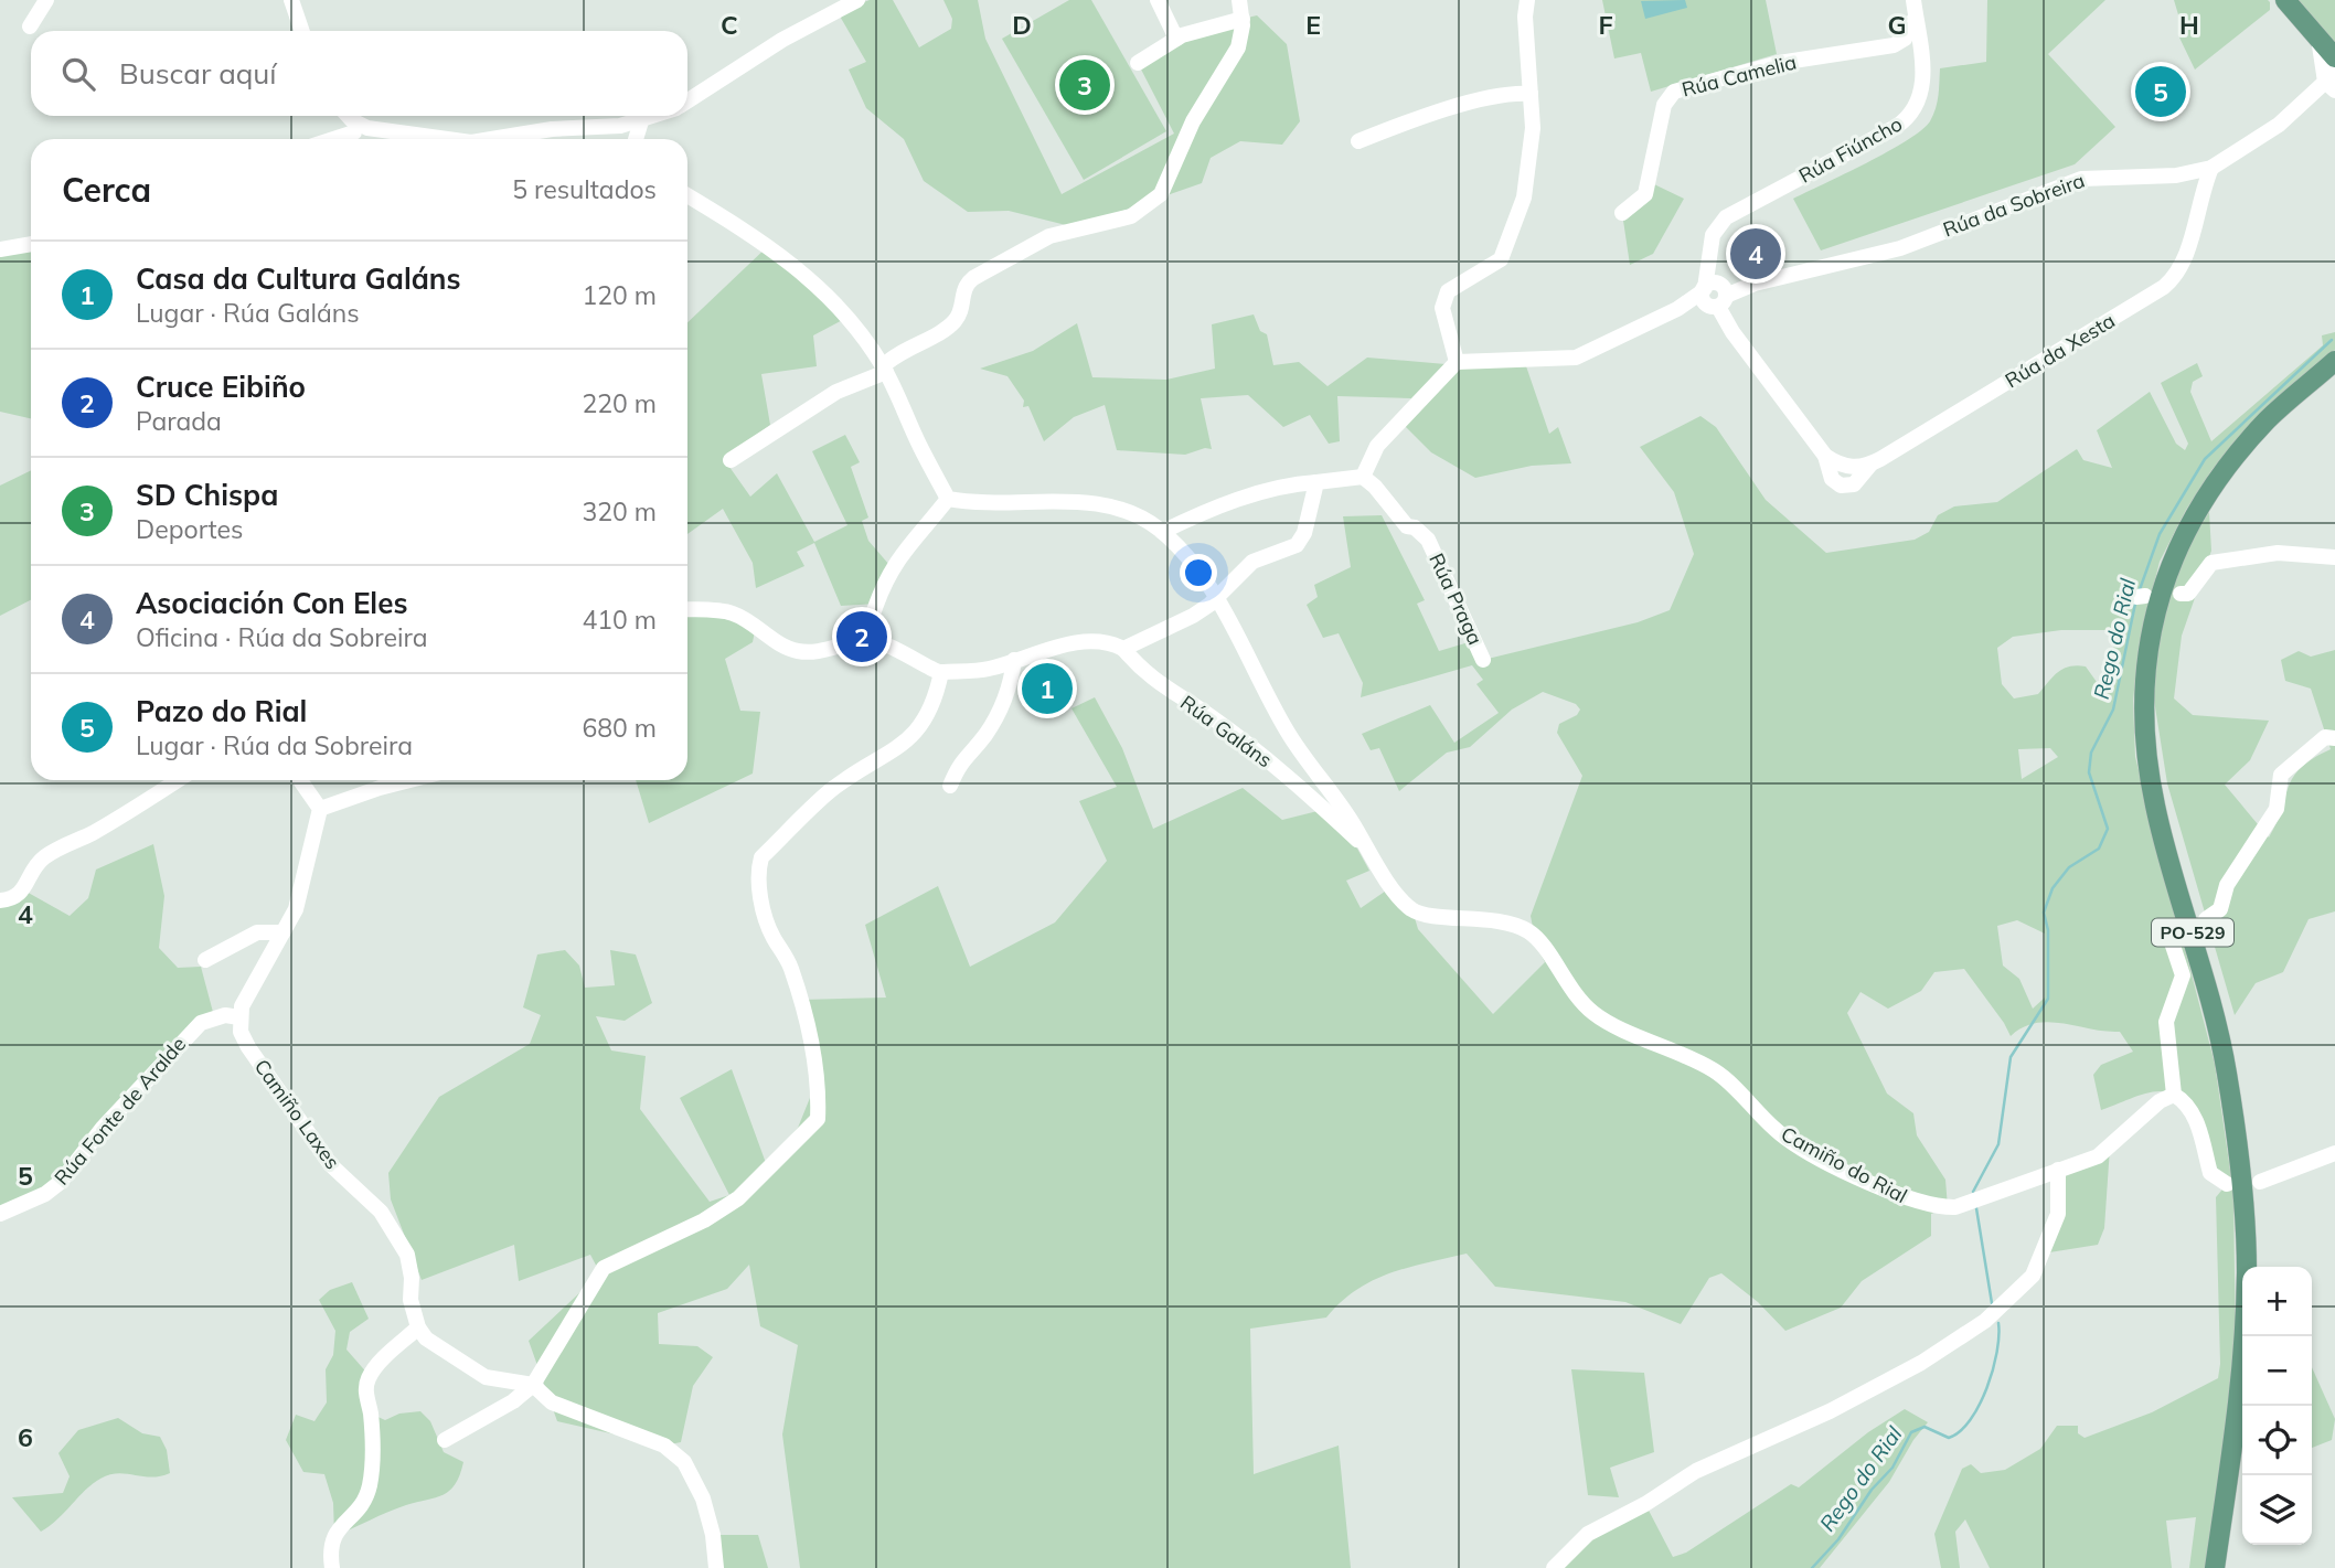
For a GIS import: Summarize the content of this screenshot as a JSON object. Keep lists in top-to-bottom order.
{
  "streets": {
    "main road": ["PO-529"],
    "street": [
      "Rúa Camelia",
      "Rúa Fiúncho",
      "Rúa da Sobreira",
      "Rúa da Xesta",
      "Rúa Praga",
      "Rúa Galáns",
      "Rúa Fonte de Aralde",
      "Camiño Laxes",
      "Camiño do Rial"
    ]
  },
  "crossings": [
    ["Rúa Camelia", "Rúa Fiúncho"],
    ["Rúa Fiúncho", "Rúa da Sobreira"],
    ["Rúa Fiúncho", "Rúa da Xesta"],
    ["Rúa da Sobreira", "Rúa da Xesta"],
    ["Rúa Galáns", "Camiño do Rial"],
    ["Rúa Fonte de Aralde", "Camiño Laxes"]
  ],
  "water": ["Rego do Rial"],
  "page": {
    "search": "Buscar aquí",
    "pins": [
      "3",
      "5",
      "4",
      "2",
      "1"
    ],
    "heading": ["Cerca", "5 resultados"],
    "list": [
      {
        "mark": "1",
        "name": "Casa da Cultura Galáns",
        "note": "Lugar · Rúa Galáns",
        "value": "120 m"
      },
      {
        "mark": "2",
        "name": "Cruce Eibiño",
        "note": "Parada",
        "value": "220 m"
      },
      {
        "mark": "3",
        "name": "SD Chispa",
        "note": "Deportes",
        "value": "320 m"
      },
      {
        "mark": "4",
        "name": "Asociación Con Eles",
        "note": "Oficina · Rúa da Sobreira",
        "value": "410 m"
      },
      {
        "mark": "5",
        "name": "Pazo do Rial",
        "note": "Lugar · Rúa da Sobreira",
        "value": "680 m"
      }
    ],
    "map_buttons": ["+", "−"]
  },
  "grid": {
    "columns": [
      "C",
      "D",
      "E",
      "F",
      "G",
      "H"
    ],
    "rows": ["4", "5", "6"]
  }
}
